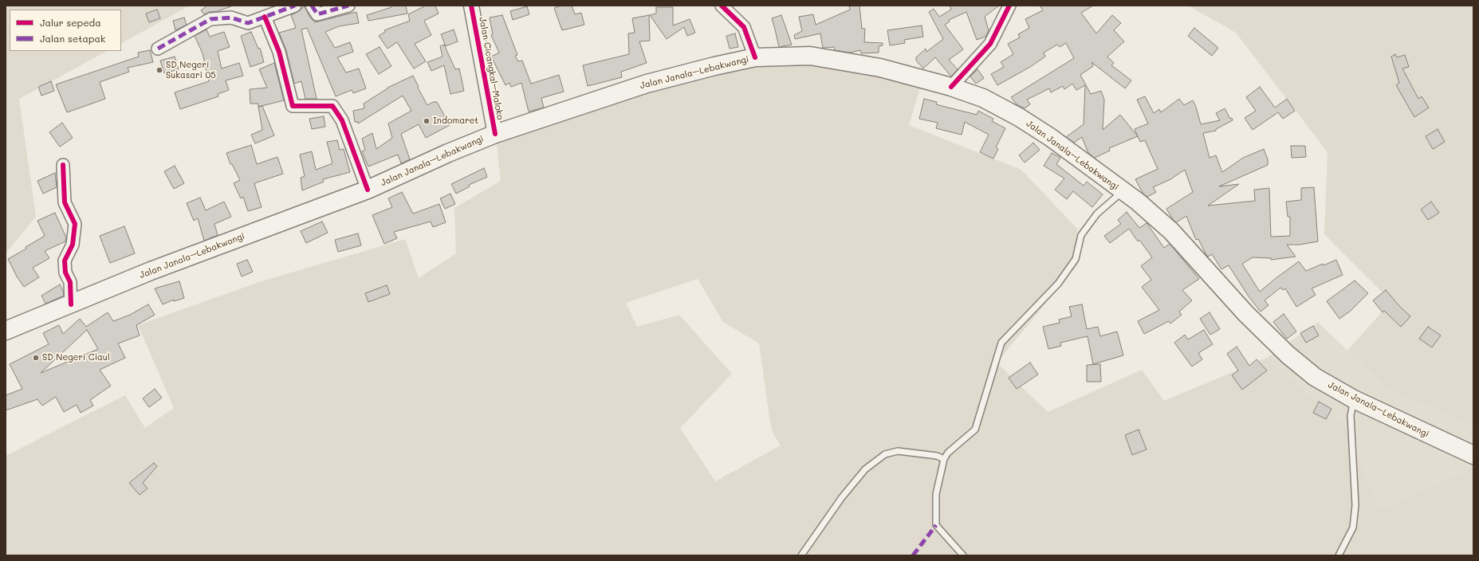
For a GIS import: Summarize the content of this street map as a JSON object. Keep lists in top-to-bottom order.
{
  "streets": {
    "main road": ["Jalan Janala–Lebakwangi"],
    "street": ["Jalan Cicangkal–Maloko"]
  },
  "crossings": [
    ["Jalan Cicangkal–Maloko", "Jalan Janala–Lebakwangi"]
  ],
  "places": ["SD Negeri Sukasari 05", "Indomaret", "SD Negeri Ciaul"],
  "legend": ["Jalur sepeda", "Jalan setapak"]
}
